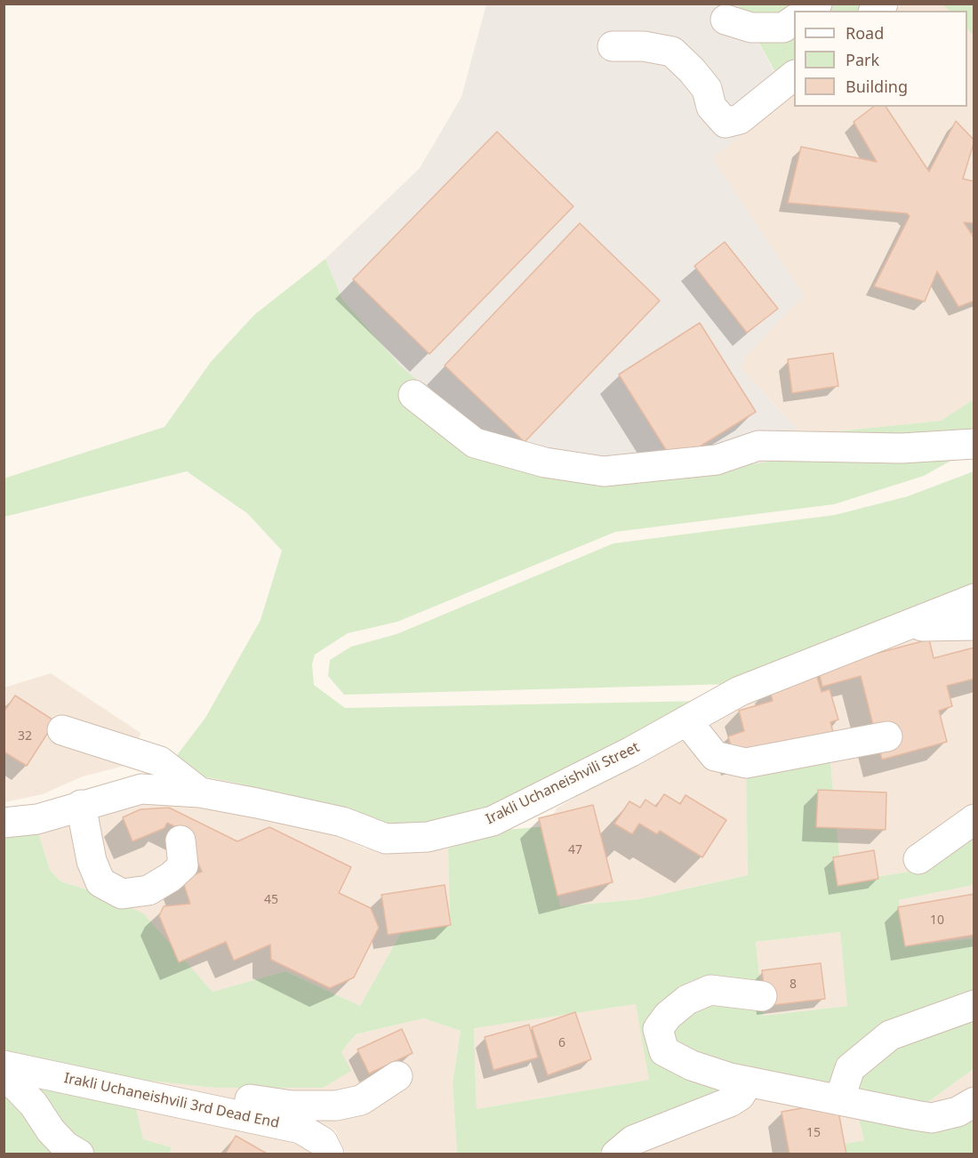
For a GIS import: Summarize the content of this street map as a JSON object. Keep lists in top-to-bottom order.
{
  "streets": {
    "street": ["Irakli Uchaneishvili Street", "Irakli Uchaneishvili 3rd Dead End"]
  },
  "house_numbers": [
    "32",
    "47",
    "45",
    "10",
    "8",
    "6",
    "15"
  ],
  "legend": ["Road", "Park", "Building"]
}
